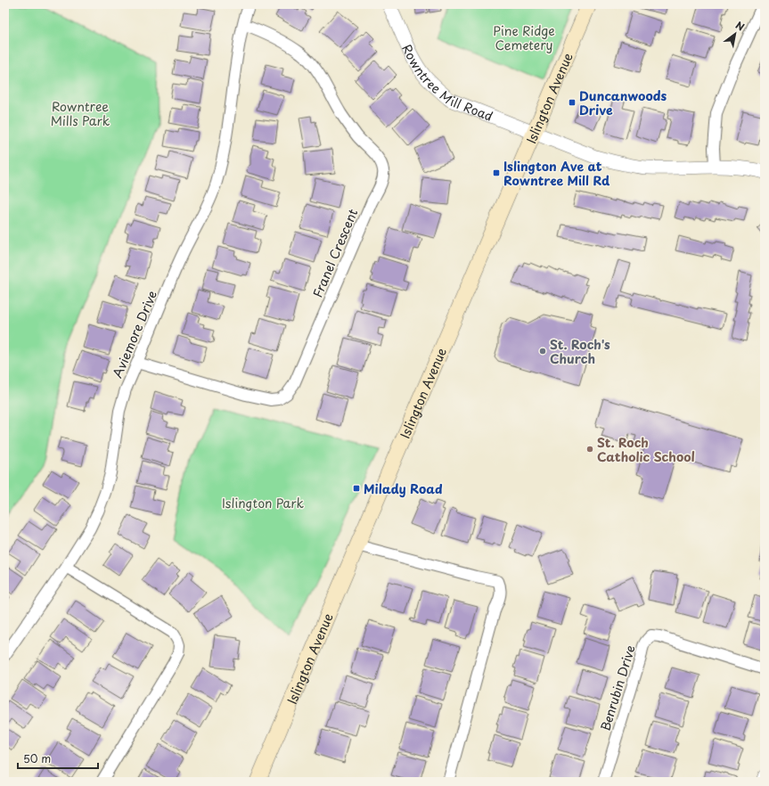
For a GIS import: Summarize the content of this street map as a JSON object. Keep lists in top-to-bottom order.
{
  "streets": {
    "main road": ["Islington Avenue"],
    "street": [
      "Rowntree Mill Road",
      "Franel Crescent",
      "Aviemore Drive",
      "Benrubin Drive"
    ]
  },
  "crossings": [
    ["Rowntree Mill Road", "Islington Avenue"],
    ["Franel Crescent", "Aviemore Drive"]
  ],
  "parks": ["Pine Ridge Cemetery", "Rowntree Mills Park", "Islington Park"],
  "places": {
    "transit": ["Duncanwoods Drive", "Islington Ave at Rowntree Mill Rd", "Milady Road"],
    "other": ["St. Roch's Church", "St. Roch Catholic School"]
  },
  "scale_bar": "50 m",
  "north": "top right"
}
